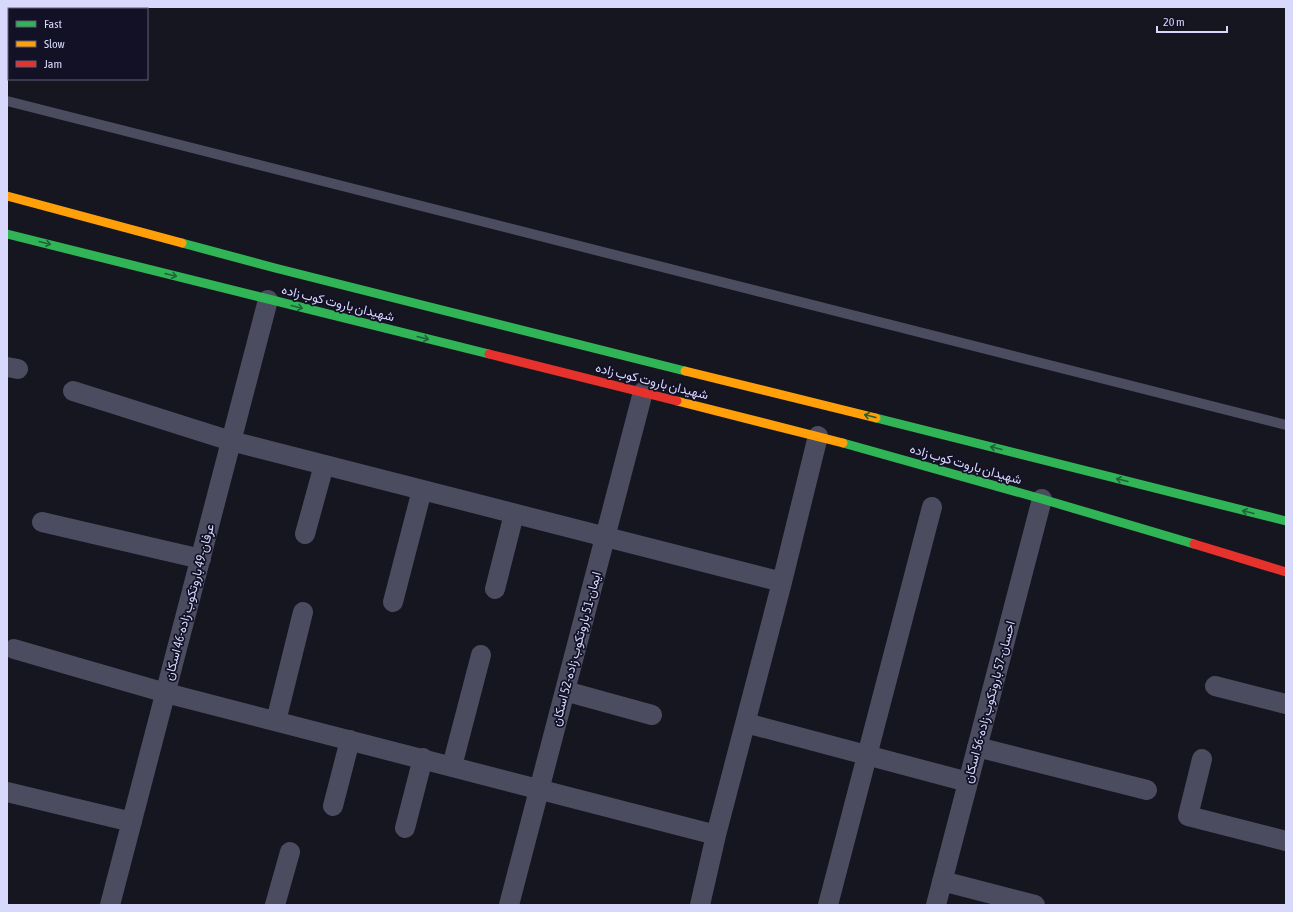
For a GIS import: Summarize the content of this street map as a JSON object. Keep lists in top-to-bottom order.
{
  "streets": {
    "street": [
      "شهیدان باروت کوب زاده",
      "عرفان-49 باروتکوب زاده-46 اسکان",
      "ایمان-51 باروتکوب زاده-52 اسکان",
      "احسان-57 باروتکوب زاده-56 اسکان"
    ]
  },
  "crossings": [
    ["شهیدان باروت کوب زاده", "عرفان-49 باروتکوب زاده-46 اسکان"],
    ["شهیدان باروت کوب زاده", "ایمان-51 باروتکوب زاده-52 اسکان"],
    ["شهیدان باروت کوب زاده", "احسان-57 باروتکوب زاده-56 اسکان"]
  ],
  "legend": ["Fast", "Slow", "Jam"],
  "scale_bar": "20 m"
}
